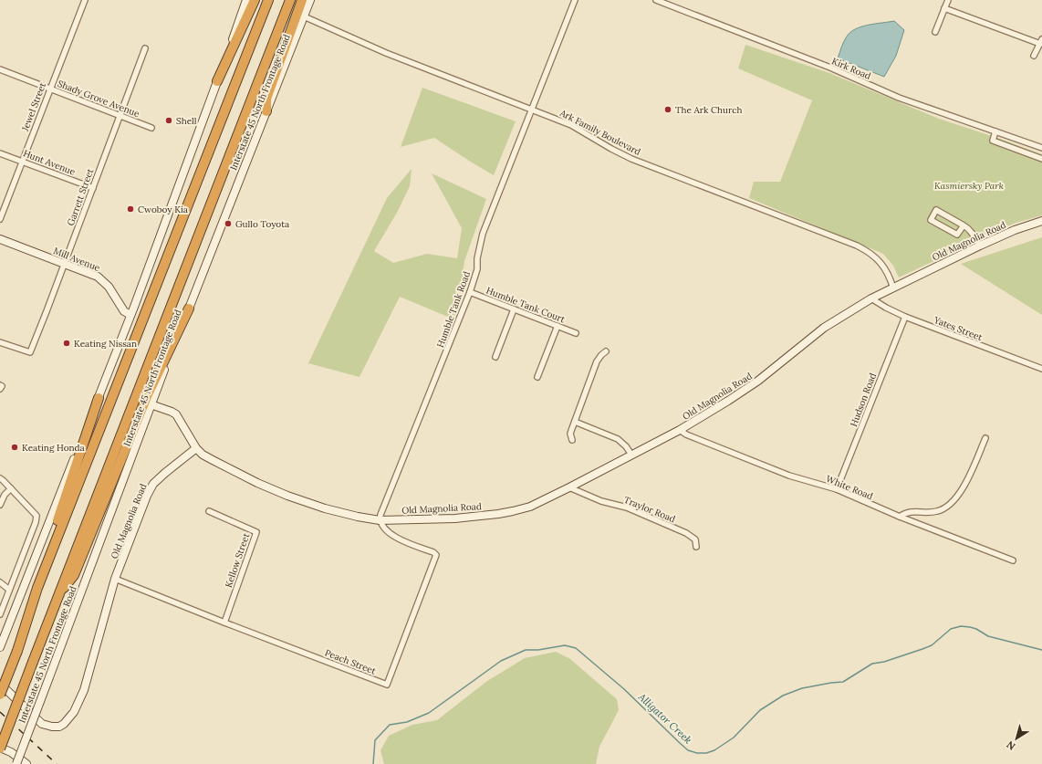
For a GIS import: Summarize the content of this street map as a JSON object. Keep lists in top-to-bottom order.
{
  "streets": {
    "street": [
      "Kirk Road",
      "Shady Grove Avenue",
      "Interstate 45 North Frontage Road",
      "Jewel Street",
      "Ark Family Boulevard",
      "Hunt Avenue",
      "Garrett Street",
      "Old Magnolia Road",
      "Mill Avenue",
      "Humble Tank Court",
      "Humble Tank Road",
      "Yates Street",
      "Hudson Road",
      "White Road",
      "Traylor Road",
      "Kellow Street",
      "Peach Street"
    ]
  },
  "crossings": [
    ["Shady Grove Avenue", "Jewel Street"],
    ["Shady Grove Avenue", "Garrett Street"],
    ["Interstate 45 North Frontage Road", "Ark Family Boulevard"],
    ["Jewel Street", "Hunt Avenue"],
    ["Ark Family Boulevard", "Old Magnolia Road"],
    ["Ark Family Boulevard", "Humble Tank Road"],
    ["Hunt Avenue", "Garrett Street"],
    ["Garrett Street", "Mill Avenue"],
    ["Old Magnolia Road", "Humble Tank Road"],
    ["Old Magnolia Road", "Yates Street"],
    ["Old Magnolia Road", "White Road"],
    ["Old Magnolia Road", "Traylor Road"],
    ["Old Magnolia Road", "Peach Street"],
    ["Humble Tank Court", "Humble Tank Road"],
    ["Humble Tank Road", "Peach Street"],
    ["Yates Street", "Hudson Road"],
    ["Hudson Road", "White Road"],
    ["Kellow Street", "Peach Street"]
  ],
  "water": ["Alligator Creek"],
  "parks": ["Kasmiersky Park"],
  "places": [
    "The Ark Church",
    "Shell",
    "Cwoboy Kia",
    "Gullo Toyota",
    "Keating Nissan",
    "Keating Honda"
  ],
  "north": "bottom left"
}
